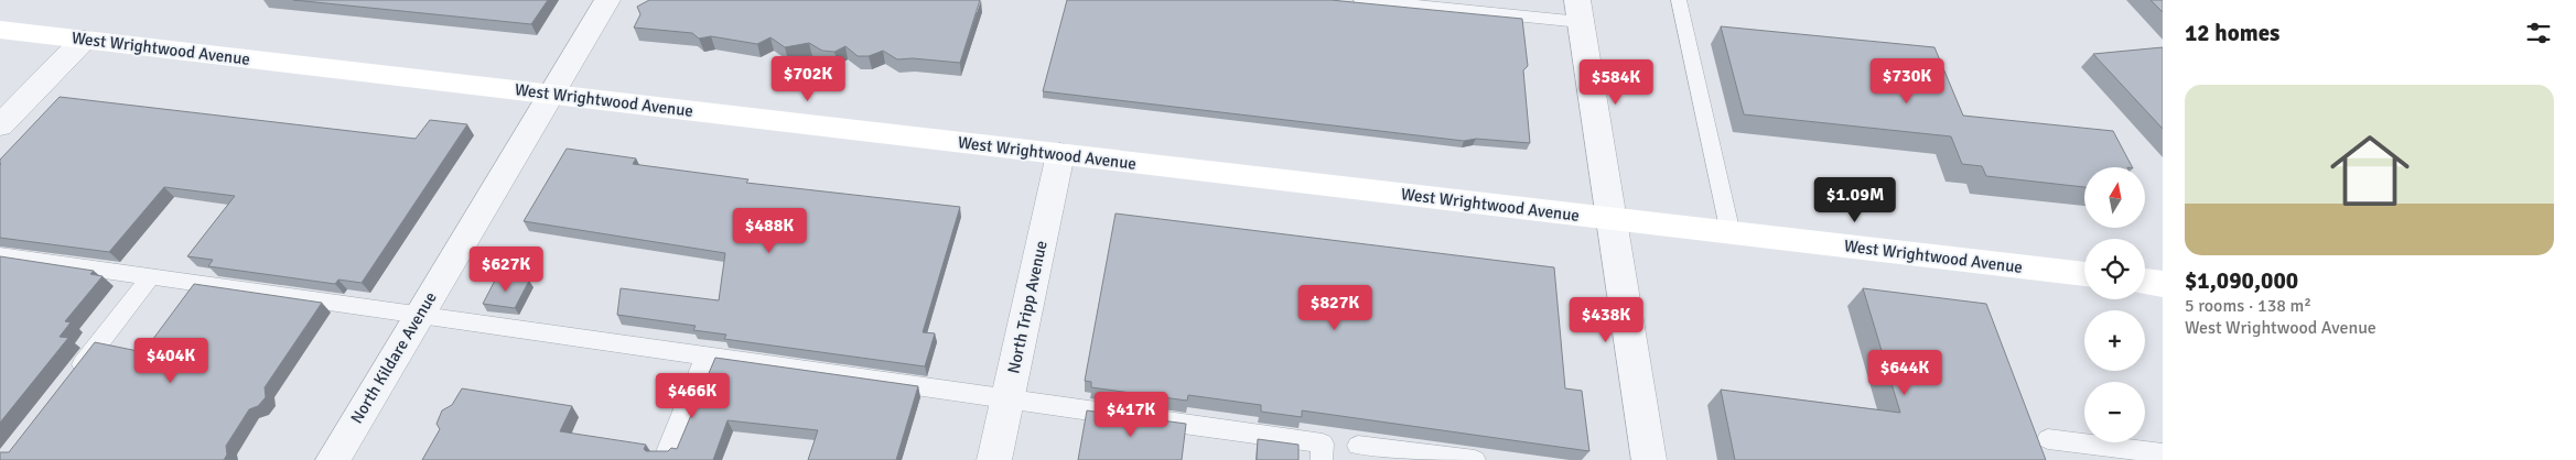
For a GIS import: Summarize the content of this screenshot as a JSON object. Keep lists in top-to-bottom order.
{
  "streets": {
    "street": ["West Wrightwood Avenue", "North Tripp Avenue", "North Kildare Avenue"]
  },
  "crossings": [
    ["West Wrightwood Avenue", "North Tripp Avenue"],
    ["West Wrightwood Avenue", "North Kildare Avenue"]
  ],
  "north": "top",
  "page": {
    "heading": "12 homes",
    "price": [
      "$702K",
      "$730K",
      "$584K",
      "$1.09M",
      "$488K",
      "$627K",
      "$827K",
      "$438K",
      "$404K",
      "$644K",
      "$466K",
      "$417K"
    ],
    "list": [
      {
        "name": "$1,090,000",
        "note": "5 rooms · 138 m² · West Wrightwood Avenue"
      }
    ],
    "map_buttons": ["+", "−"]
  }
}
